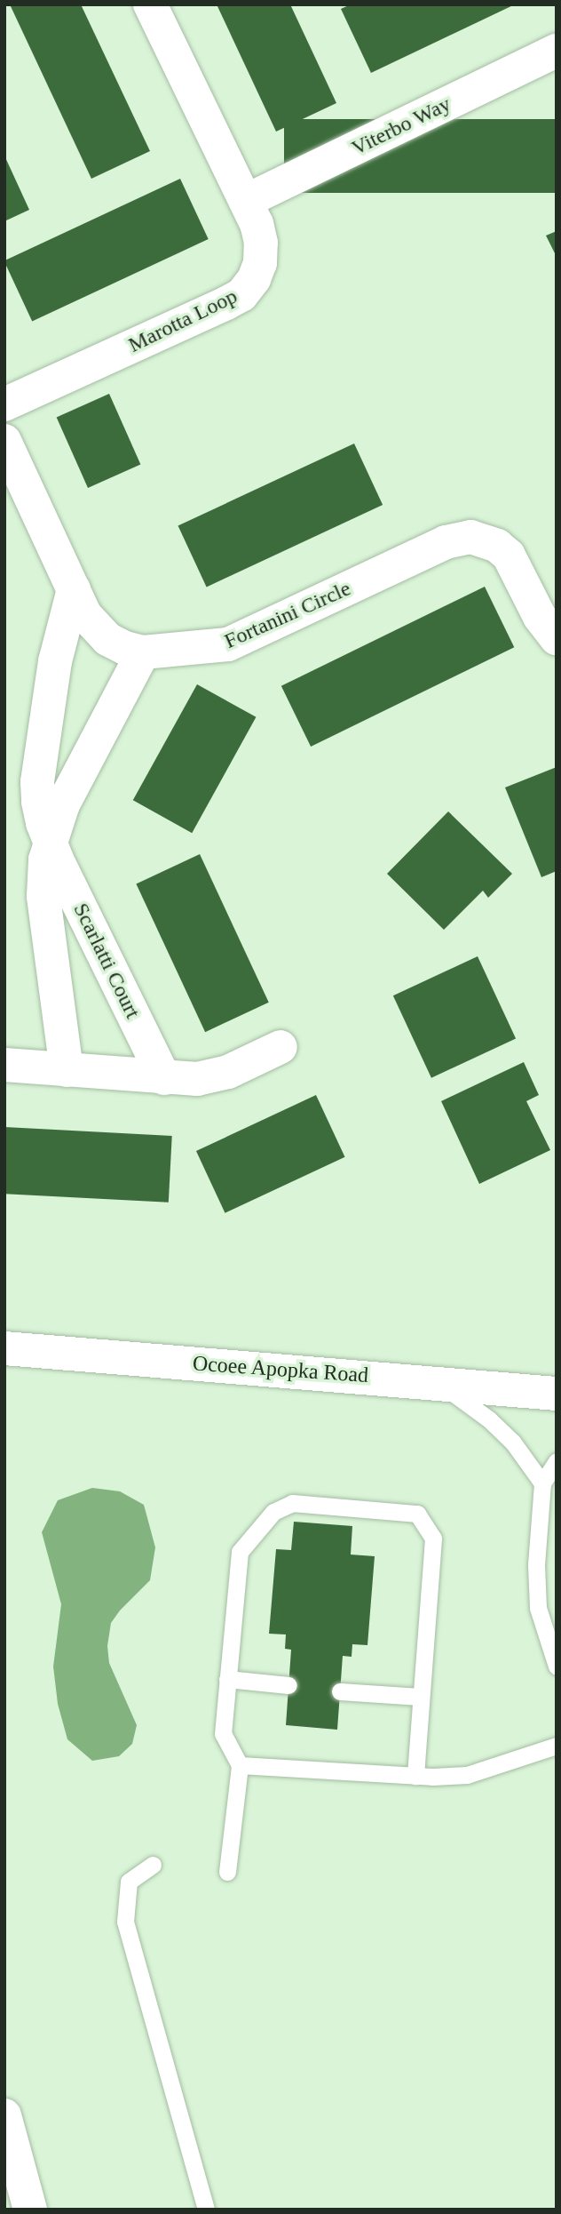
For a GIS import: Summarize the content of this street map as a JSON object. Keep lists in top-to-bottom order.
{
  "streets": {
    "street": [
      "Viterbo Way",
      "Marotta Loop",
      "Fortanini Circle",
      "Scarlatti Court",
      "Ocoee Apopka Road"
    ]
  },
  "crossings": [
    ["Viterbo Way", "Marotta Loop"],
    ["Fortanini Circle", "Scarlatti Court"]
  ]
}
